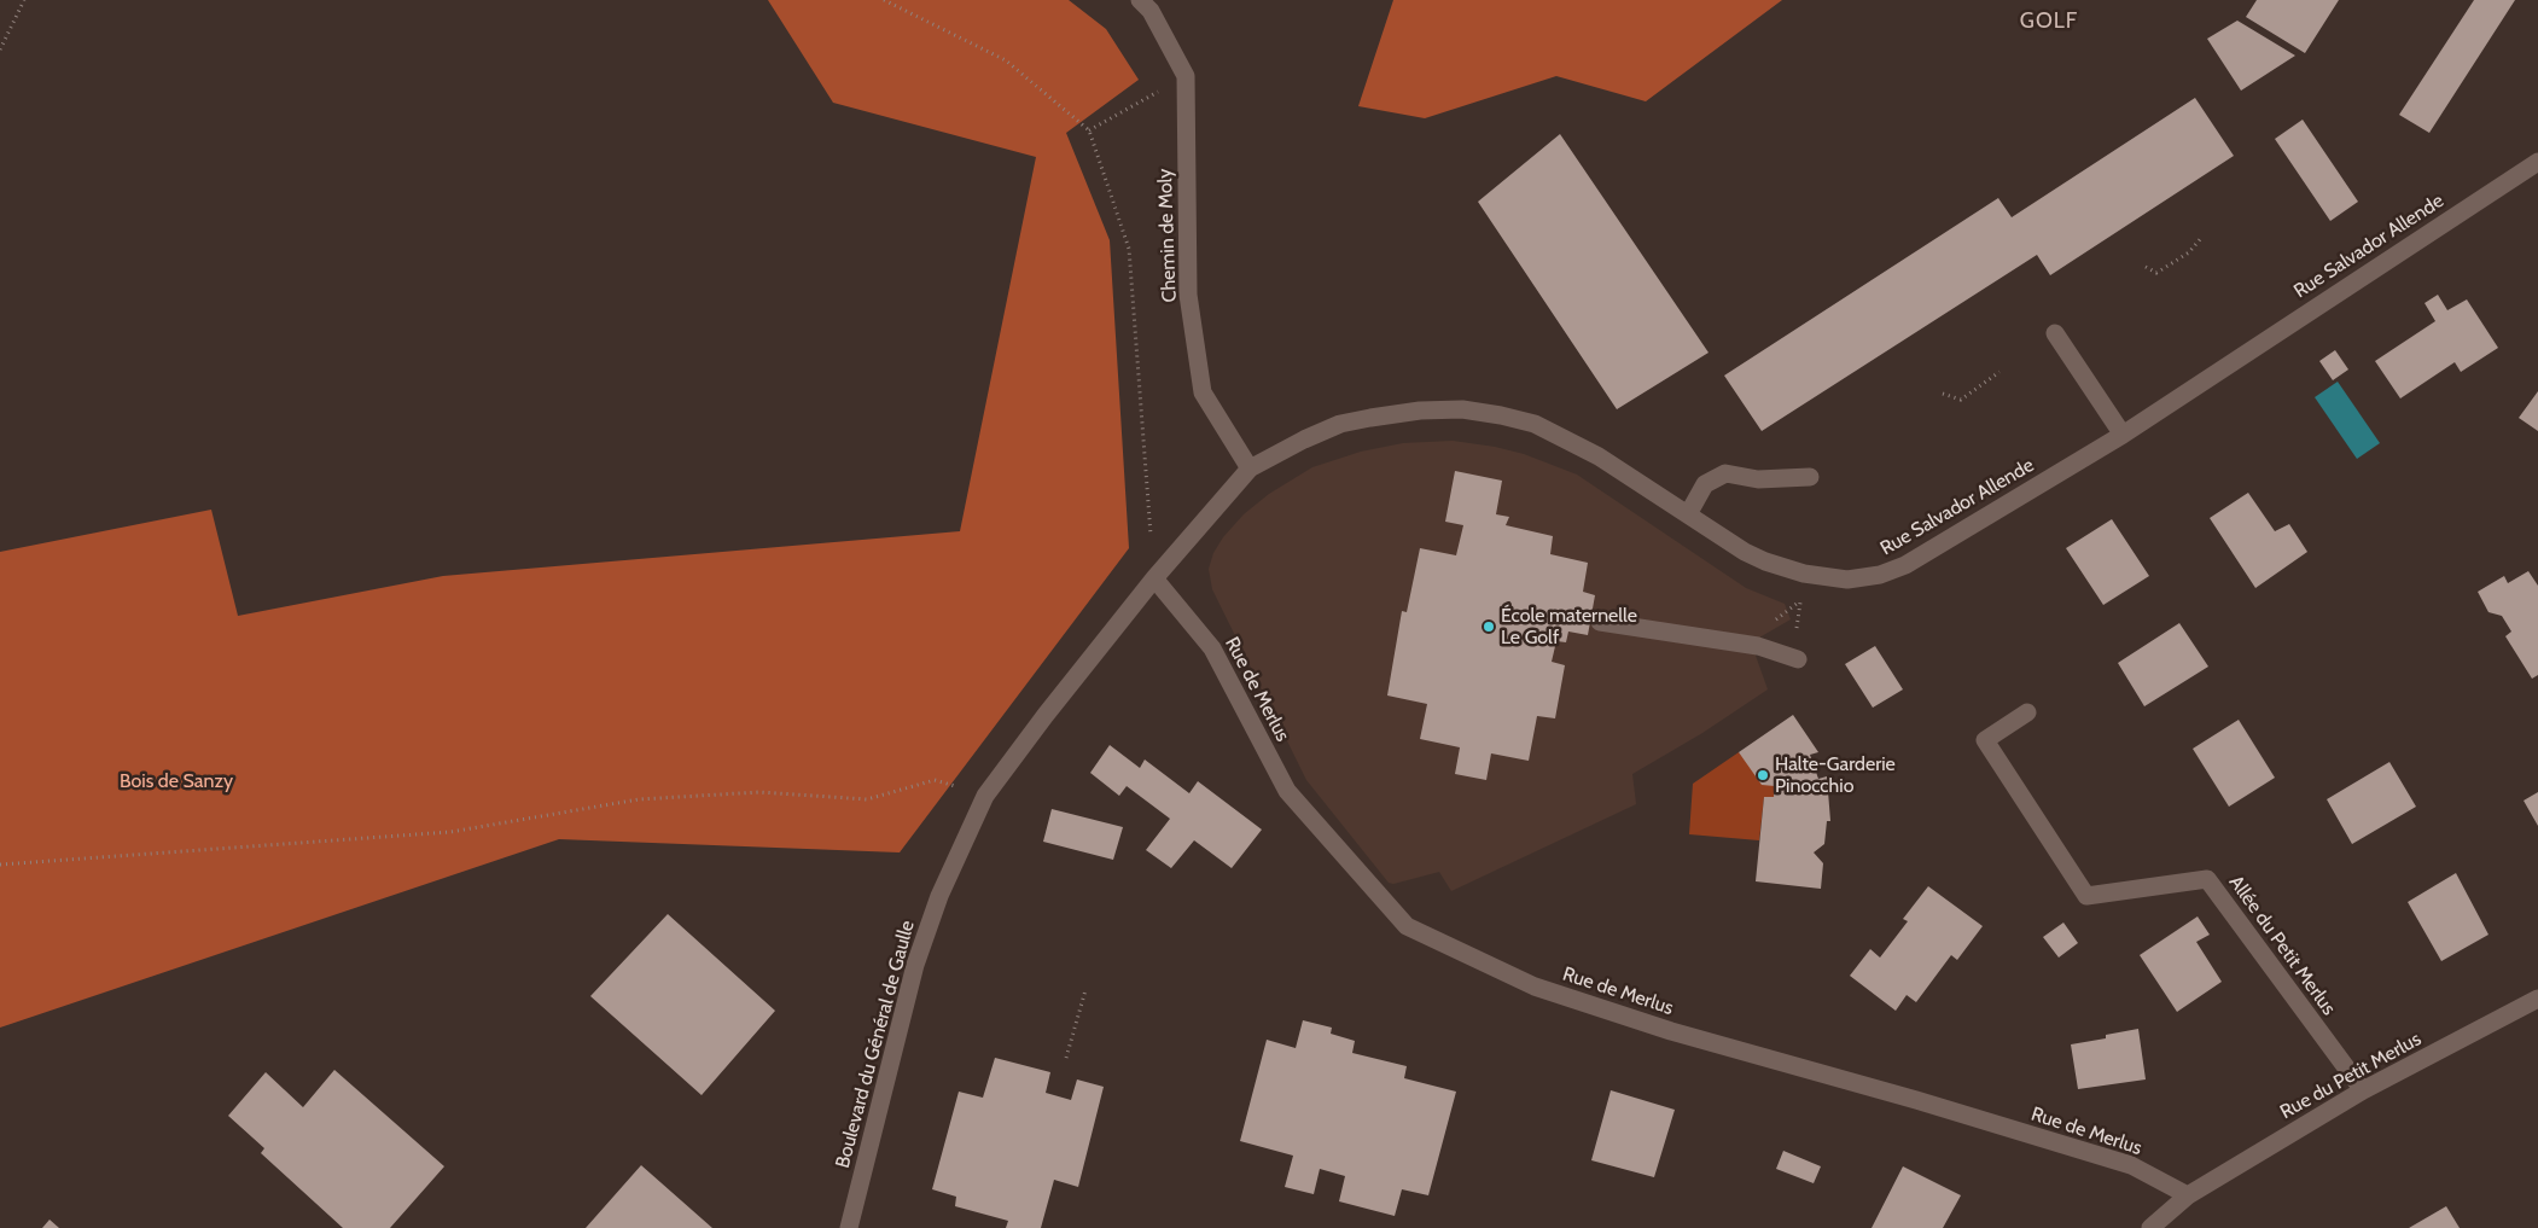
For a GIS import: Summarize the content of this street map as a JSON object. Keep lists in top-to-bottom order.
{
  "streets": {
    "street": [
      "Chemin de Moly",
      "Rue Salvador Allende",
      "Rue de Merlus",
      "Allée du Petit Merlus",
      "Boulevard du Général de Gaulle",
      "Rue du Petit Merlus"
    ]
  },
  "crossings": [
    ["Chemin de Moly", "Rue Salvador Allende"],
    ["Rue Salvador Allende", "Rue de Merlus"],
    ["Rue Salvador Allende", "Boulevard du Général de Gaulle"],
    ["Rue de Merlus", "Boulevard du Général de Gaulle"],
    ["Rue de Merlus", "Rue du Petit Merlus"],
    ["Allée du Petit Merlus", "Rue du Petit Merlus"]
  ],
  "districts": ["GOLF"],
  "parks": ["Bois de Sanzy"],
  "places": ["École maternelle Le Golf", "Halte-Garderie Pinocchio"]
}
